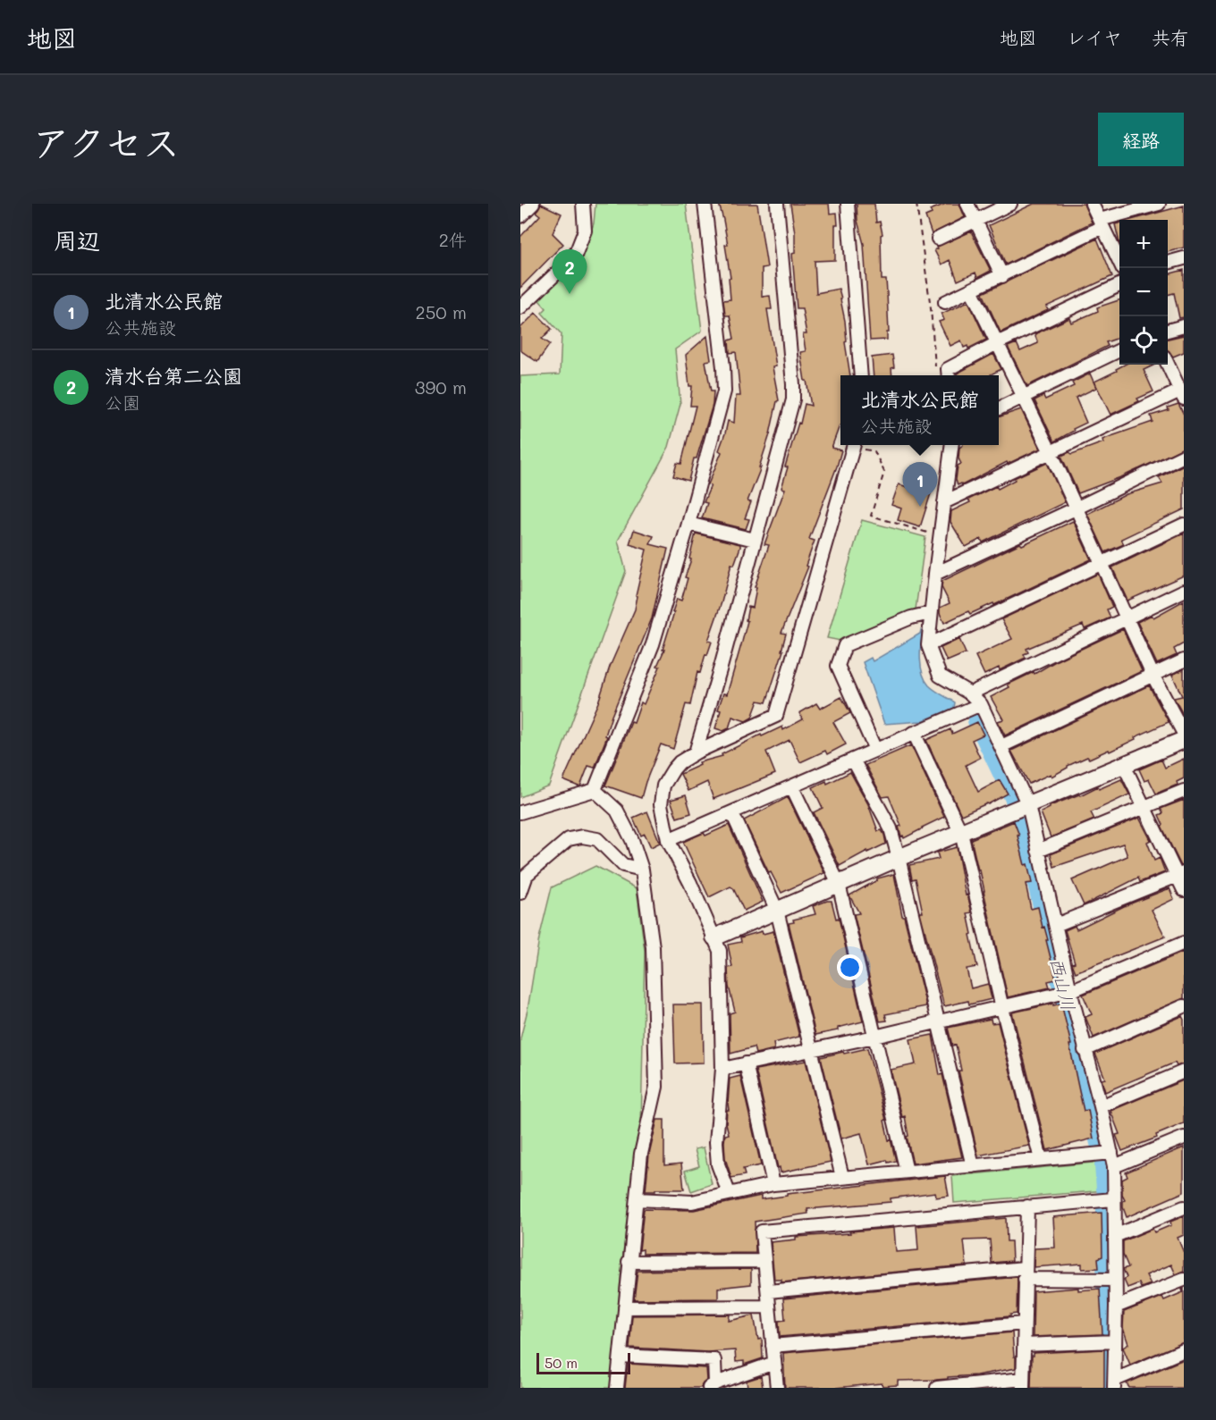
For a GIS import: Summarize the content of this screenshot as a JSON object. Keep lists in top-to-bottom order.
{
  "water": ["西山川"],
  "scale_bar": "50 m",
  "page": {
    "header": "地図",
    "nav": ["地図", "レイヤ", "共有"],
    "title": "アクセス",
    "buttons": "経路",
    "heading": ["周辺", "2件"],
    "map_buttons": ["+", "−"],
    "pins": ["2", "1"],
    "list": [
      {
        "mark": "1",
        "name": "北清水公民館",
        "note": "公共施設",
        "value": "250 m"
      },
      {
        "mark": "2",
        "name": "清水台第二公園",
        "note": "公園",
        "value": "390 m"
      }
    ],
    "popup": ["北清水公民館", "公共施設"],
    "scale": "50 m"
  }
}
